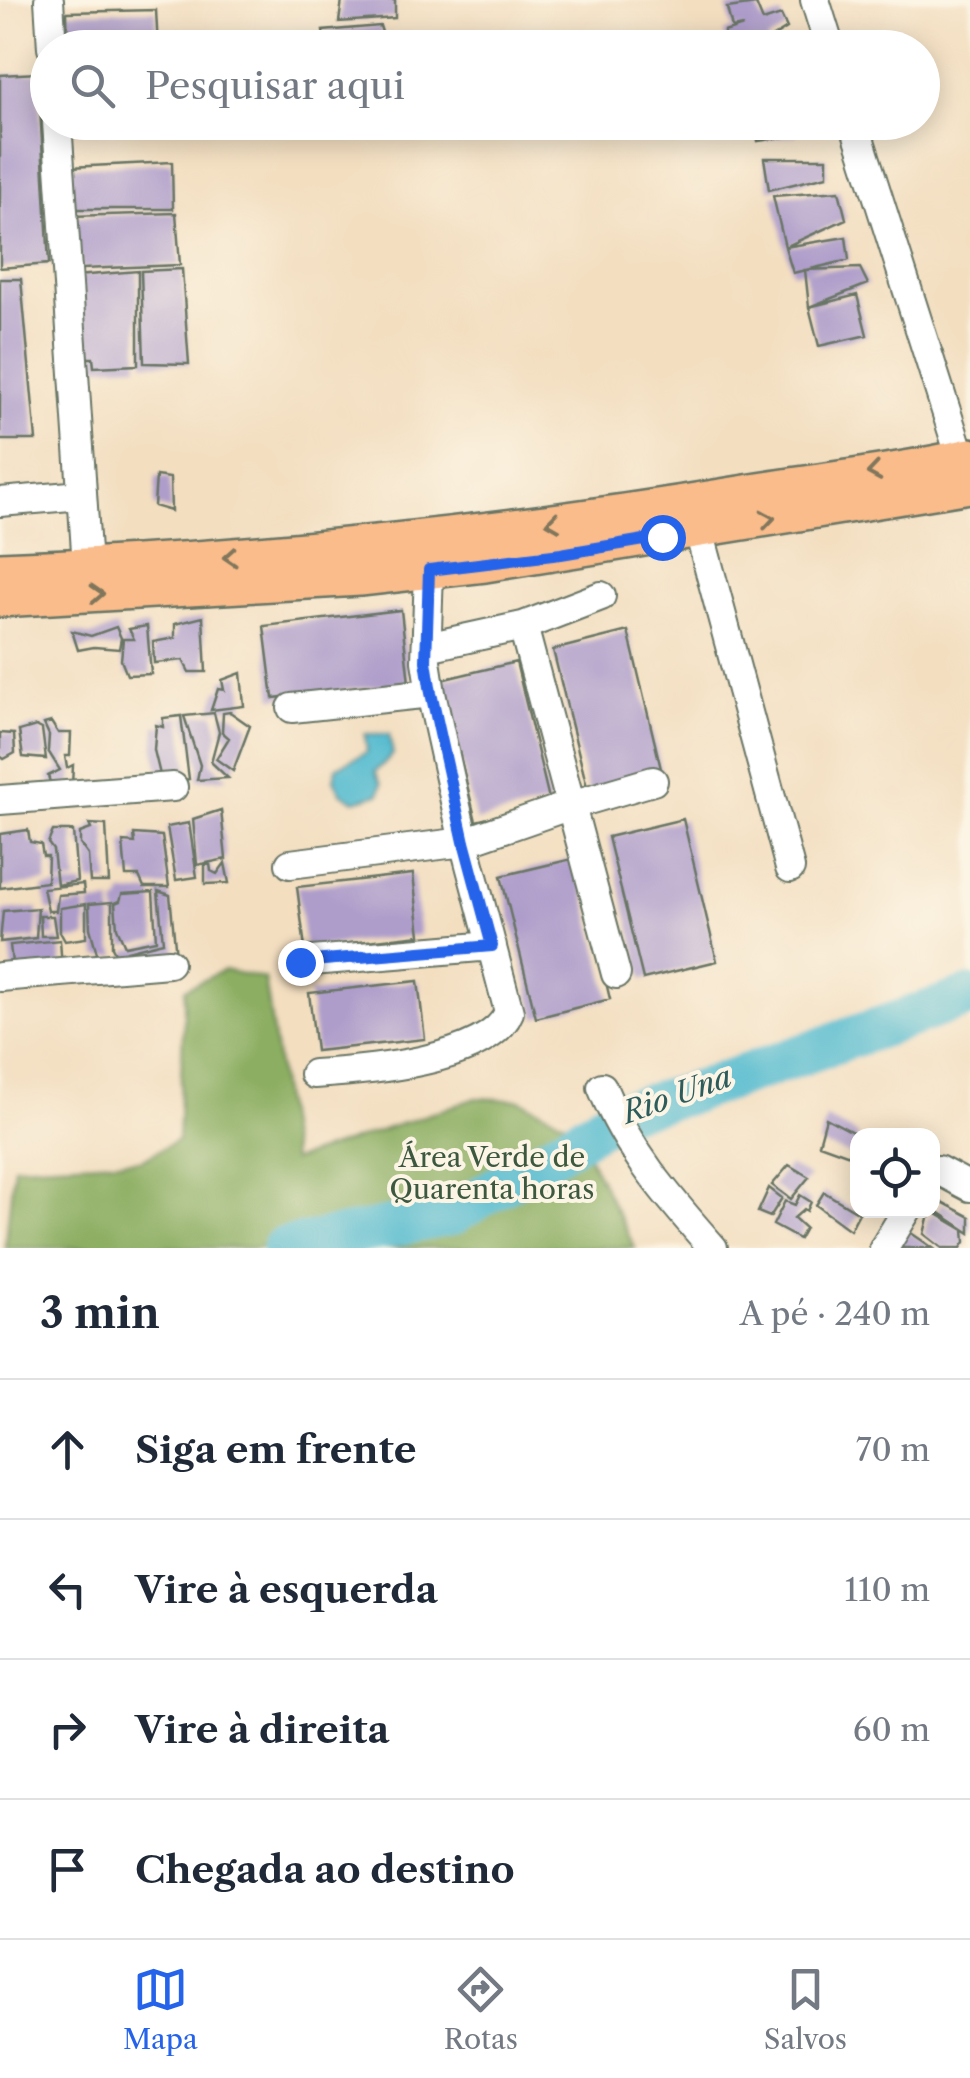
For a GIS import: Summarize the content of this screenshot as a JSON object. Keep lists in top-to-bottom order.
{
  "water": ["Rio Una"],
  "parks": ["Área Verde de Quarenta horas"],
  "page": {
    "search": "Pesquisar aqui",
    "heading": ["3 min", "A pé · 240 m"],
    "list": [
      ["Siga em frente", "70 m"],
      ["Vire à esquerda", "110 m"],
      ["Vire à direita", "60 m"],
      "Chegada ao destino"
    ],
    "nav": ["Mapa", "Rotas", "Salvos"]
  }
}
